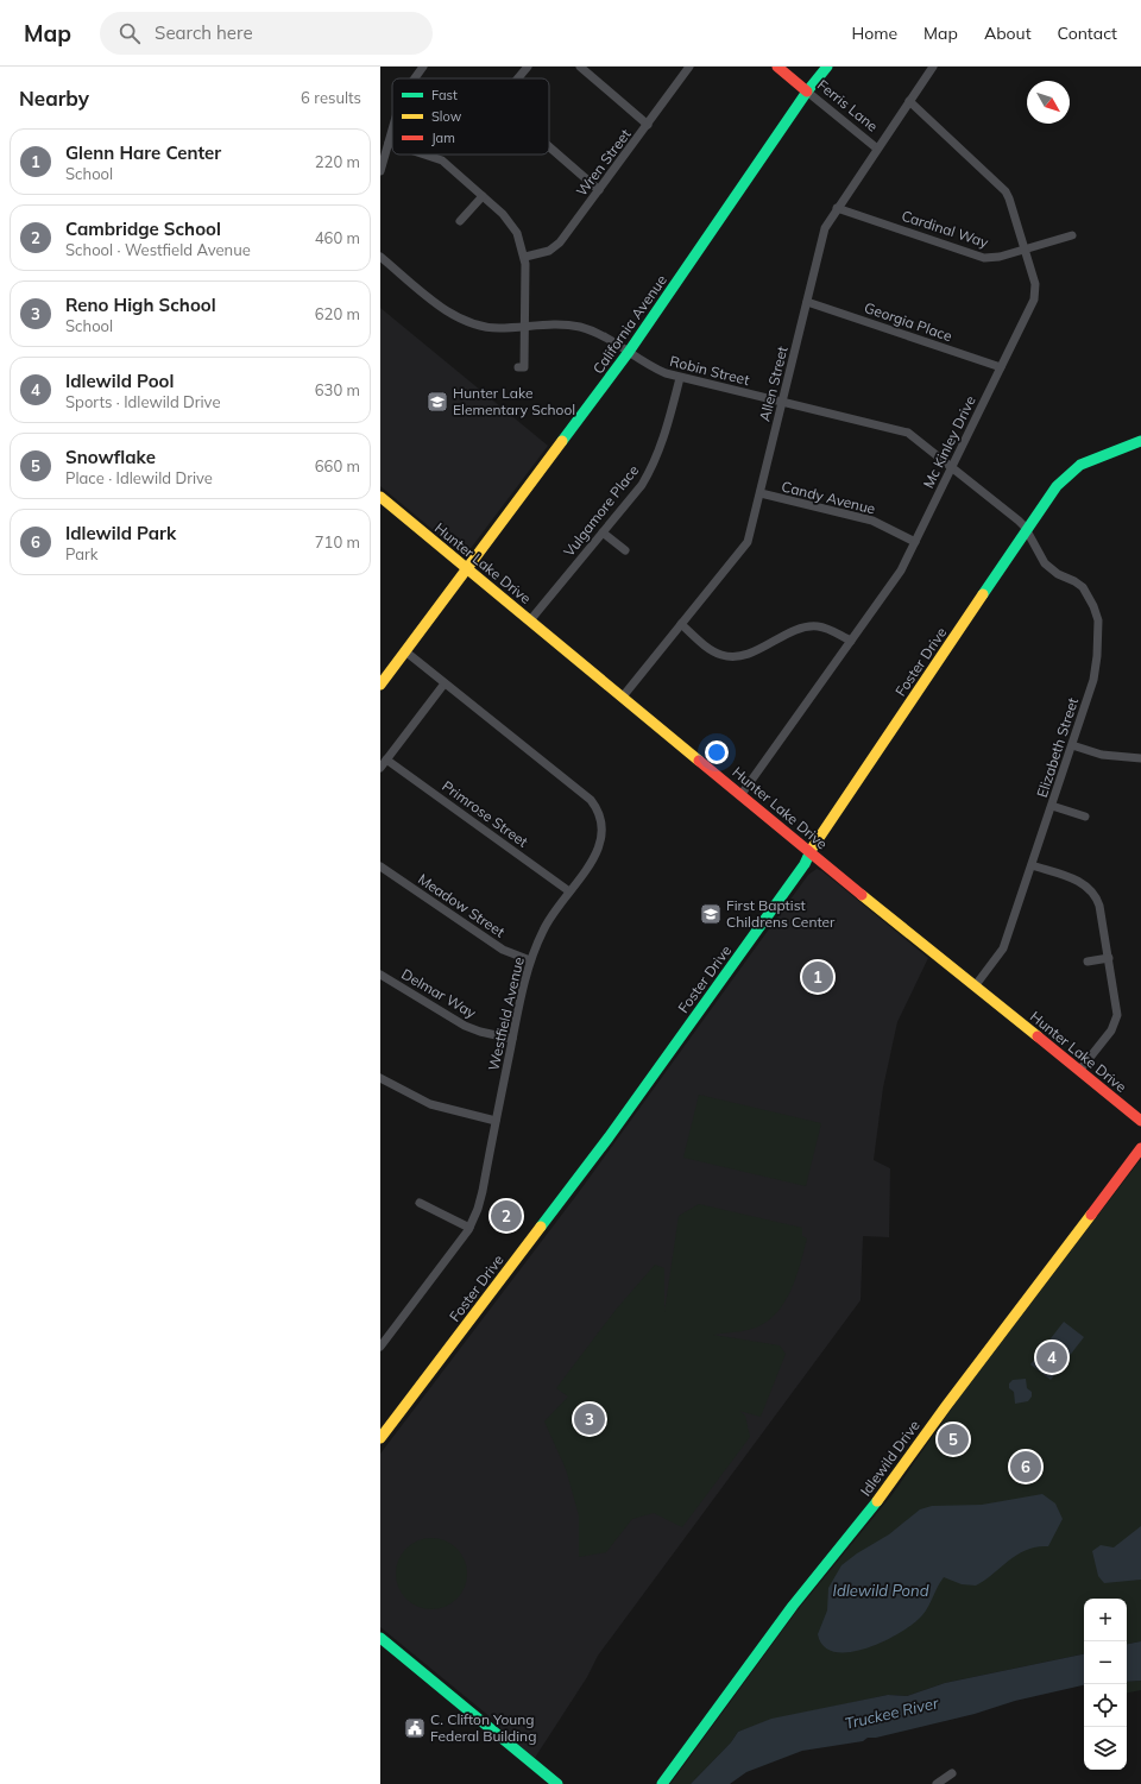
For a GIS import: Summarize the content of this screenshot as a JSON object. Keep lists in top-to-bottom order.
{
  "streets": {
    "street": [
      "Ferris Lane",
      "Wren Street",
      "Cardinal Way",
      "Georgia Place",
      "California Avenue",
      "Robin Street",
      "Allen Street",
      "Mc Kinley Drive",
      "Candy Avenue",
      "Vulgamore Place",
      "Hunter Lake Drive",
      "Foster Drive",
      "Elizabeth Street",
      "Primrose Street",
      "Meadow Street",
      "Delmar Way",
      "Westfield Avenue",
      "Idlewild Drive"
    ]
  },
  "crossings": [
    ["Ferris Lane", "California Avenue"],
    ["Ferris Lane", "Allen Street"],
    ["Cardinal Way", "Allen Street"],
    ["Cardinal Way", "Mc Kinley Drive"],
    ["Georgia Place", "Allen Street"],
    ["Georgia Place", "Mc Kinley Drive"],
    ["California Avenue", "Robin Street"],
    ["California Avenue", "Hunter Lake Drive"],
    ["California Avenue", "Westfield Avenue"],
    ["Robin Street", "Allen Street"],
    ["Robin Street", "Mc Kinley Drive"],
    ["Robin Street", "Vulgamore Place"],
    ["Robin Street", "Foster Drive"],
    ["Robin Street", "Elizabeth Street"],
    ["Allen Street", "Mc Kinley Drive"],
    ["Allen Street", "Candy Avenue"],
    ["Allen Street", "Hunter Lake Drive"],
    ["Mc Kinley Drive", "Candy Avenue"],
    ["Mc Kinley Drive", "Hunter Lake Drive"],
    ["Vulgamore Place", "Hunter Lake Drive"],
    ["Hunter Lake Drive", "Foster Drive"],
    ["Hunter Lake Drive", "Elizabeth Street"],
    ["Foster Drive", "Elizabeth Street"],
    ["Primrose Street", "Westfield Avenue"],
    ["Meadow Street", "Westfield Avenue"],
    ["Delmar Way", "Westfield Avenue"]
  ],
  "water": ["Idlewild Pond", "Truckee River"],
  "places": {
    "school or university": ["Hunter Lake Elementary School", "First Baptist Childrens Center"],
    "public building": ["C. Clifton Young Federal Building"]
  },
  "legend": ["Fast", "Slow", "Jam"],
  "north": "bottom right",
  "page": {
    "header": "Map",
    "search": "Search here",
    "nav": [
      "Home",
      "Map",
      "About",
      "Contact"
    ],
    "heading": ["Nearby", "6 results"],
    "list": [
      {
        "mark": "1",
        "name": "Glenn Hare Center",
        "note": "School",
        "value": "220 m"
      },
      {
        "mark": "2",
        "name": "Cambridge School",
        "note": "School · Westfield Avenue",
        "value": "460 m"
      },
      {
        "mark": "3",
        "name": "Reno High School",
        "note": "School",
        "value": "620 m"
      },
      {
        "mark": "4",
        "name": "Idlewild Pool",
        "note": "Sports · Idlewild Drive",
        "value": "630 m"
      },
      {
        "mark": "5",
        "name": "Snowflake",
        "note": "Place · Idlewild Drive",
        "value": "660 m"
      },
      {
        "mark": "6",
        "name": "Idlewild Park",
        "note": "Park",
        "value": "710 m"
      }
    ],
    "pins": [
      "1",
      "2",
      "4",
      "3",
      "5",
      "6"
    ],
    "map_buttons": ["+", "−"]
  }
}
